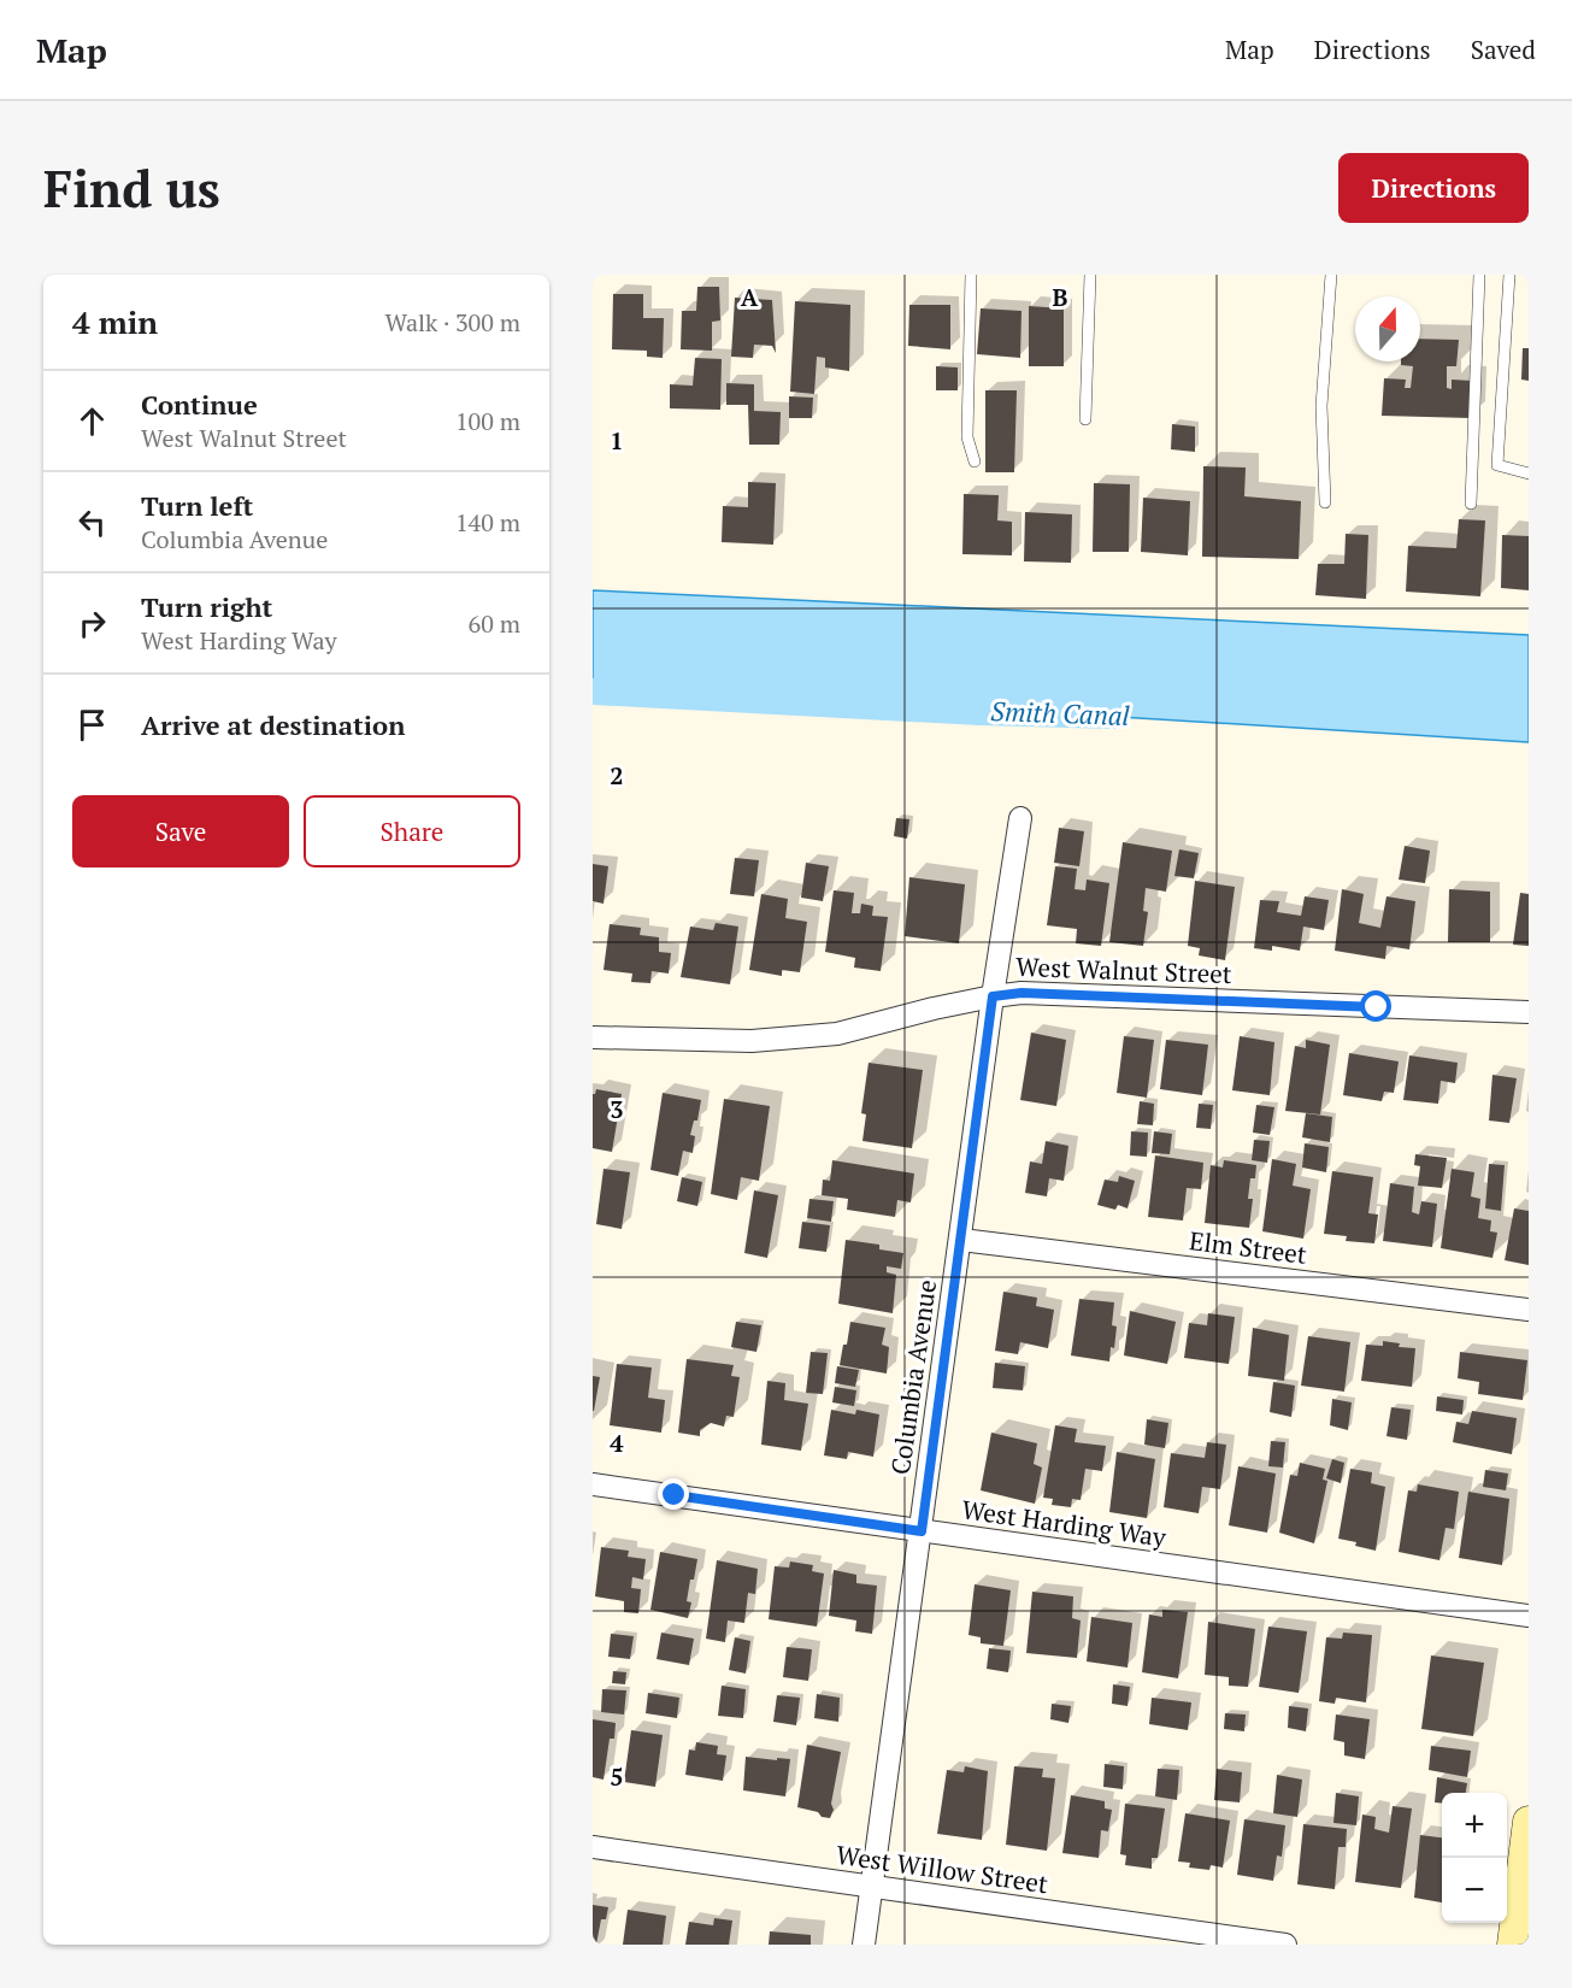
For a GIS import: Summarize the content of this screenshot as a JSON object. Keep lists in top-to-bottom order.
{
  "streets": {
    "street": [
      "West Walnut Street",
      "Elm Street",
      "Columbia Avenue",
      "West Harding Way",
      "West Willow Street"
    ]
  },
  "crossings": [
    ["West Walnut Street", "Columbia Avenue"],
    ["Elm Street", "Columbia Avenue"],
    ["Columbia Avenue", "West Harding Way"],
    ["Columbia Avenue", "West Willow Street"]
  ],
  "water": ["Smith Canal"],
  "north": "top",
  "page": {
    "header": "Map",
    "nav": ["Map", "Directions", "Saved"],
    "buttons": [
      "Directions",
      ["Save", "Share"]
    ],
    "title": "Find us",
    "heading": ["4 min", "Walk · 300 m"],
    "list": [
      ["Continue", "West Walnut Street", "100 m"],
      ["Turn left", "Columbia Avenue", "140 m"],
      ["Turn right", "West Harding Way", "60 m"],
      "Arrive at destination"
    ],
    "map_buttons": ["+", "−"]
  },
  "grid": {
    "columns": ["A", "B"],
    "rows": [
      "1",
      "2",
      "3",
      "4",
      "5"
    ]
  }
}
